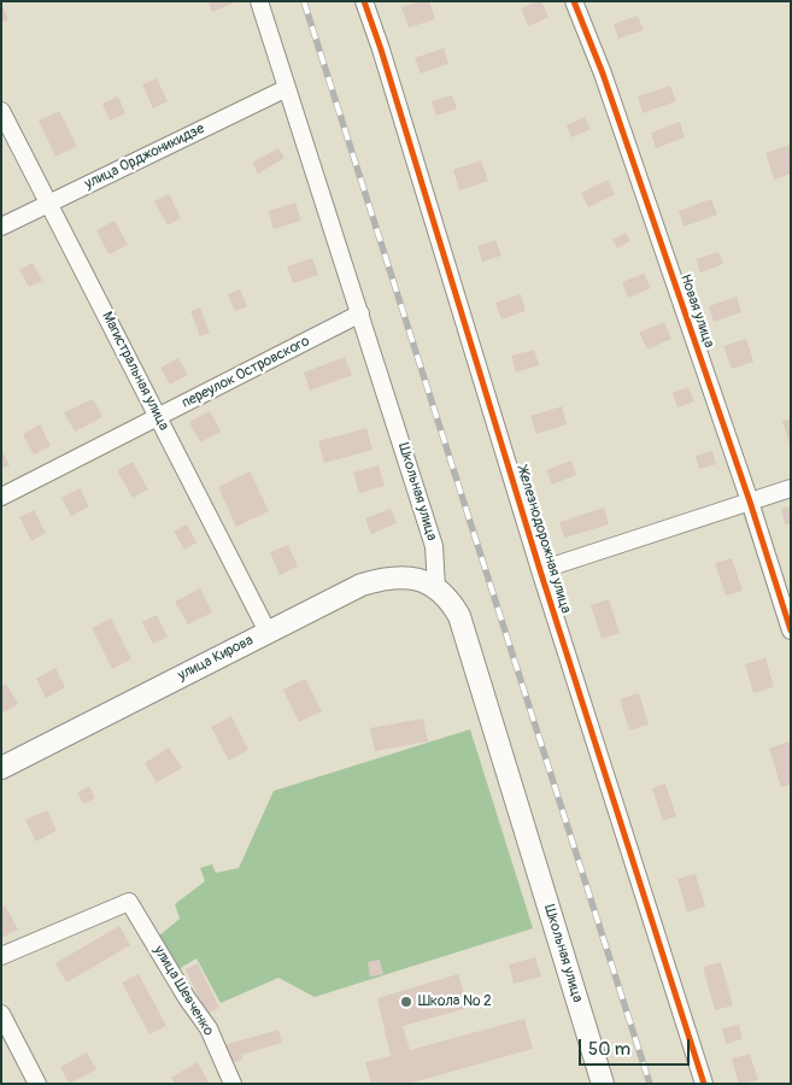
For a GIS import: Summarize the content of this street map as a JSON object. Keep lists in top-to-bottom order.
{
  "streets": {
    "main road": ["Школьная улица", "улица Кирова"],
    "street": [
      "улица Орджоникидзе",
      "Новая улица",
      "Магистральная улица",
      "переулок Островского",
      "Железнодорожная улица",
      "улица Шевченко"
    ]
  },
  "crossings": [
    ["улица Орджоникидзе", "Магистральная улица"],
    ["улица Орджоникидзе", "Школьная улица"],
    ["Магистральная улица", "переулок Островского"],
    ["Магистральная улица", "улица Кирова"],
    ["переулок Островского", "Школьная улица"],
    ["Школьная улица", "улица Кирова"]
  ],
  "places": ["Школа № 2"],
  "scale_bar": "50 m"
}
